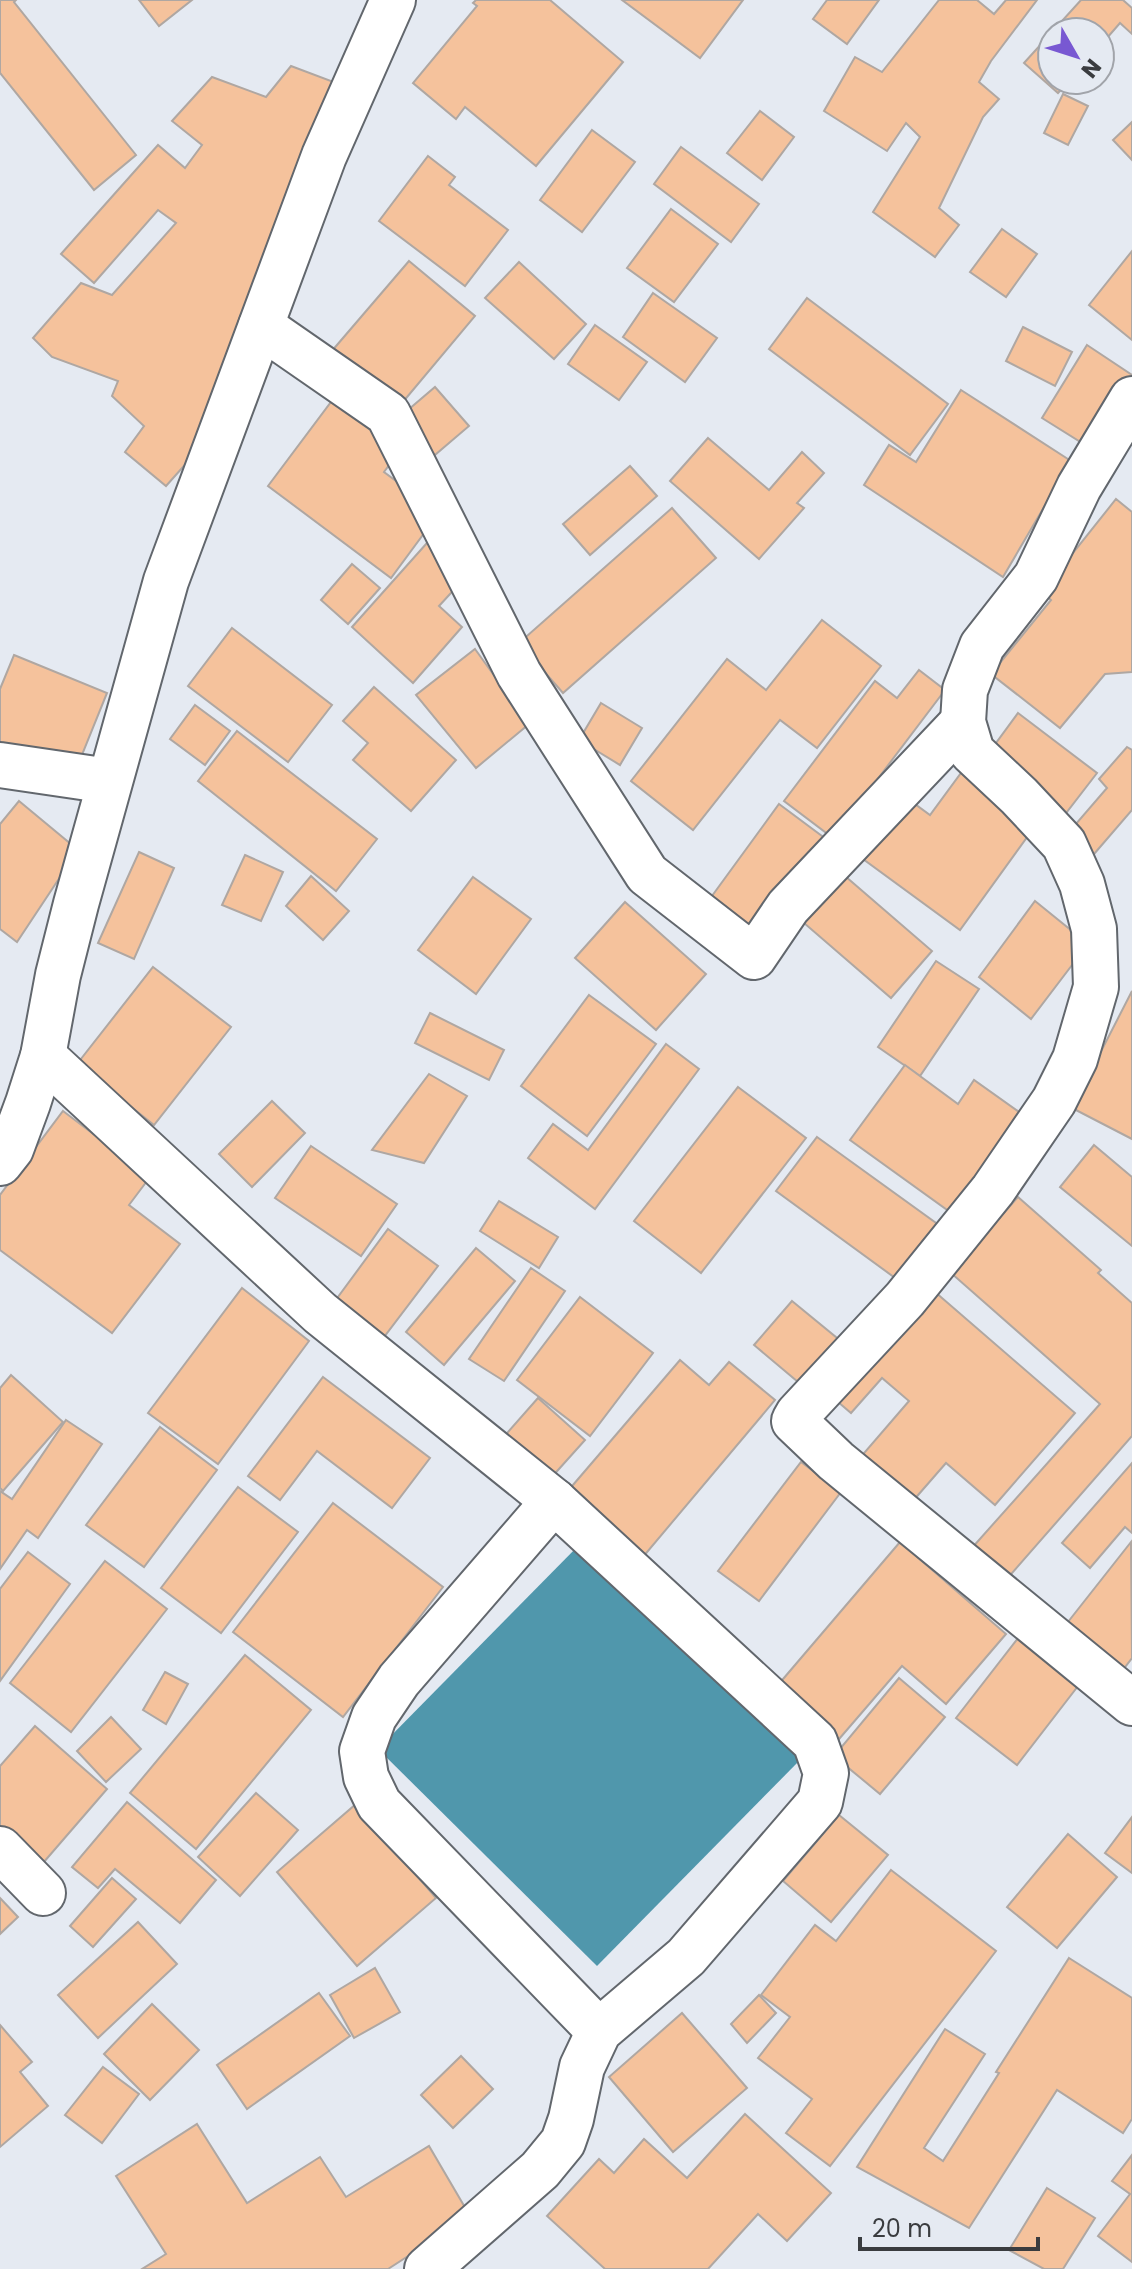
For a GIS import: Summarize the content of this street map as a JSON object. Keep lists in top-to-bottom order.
{
  "scale_bar": "20 m",
  "north": "bottom right"
}
